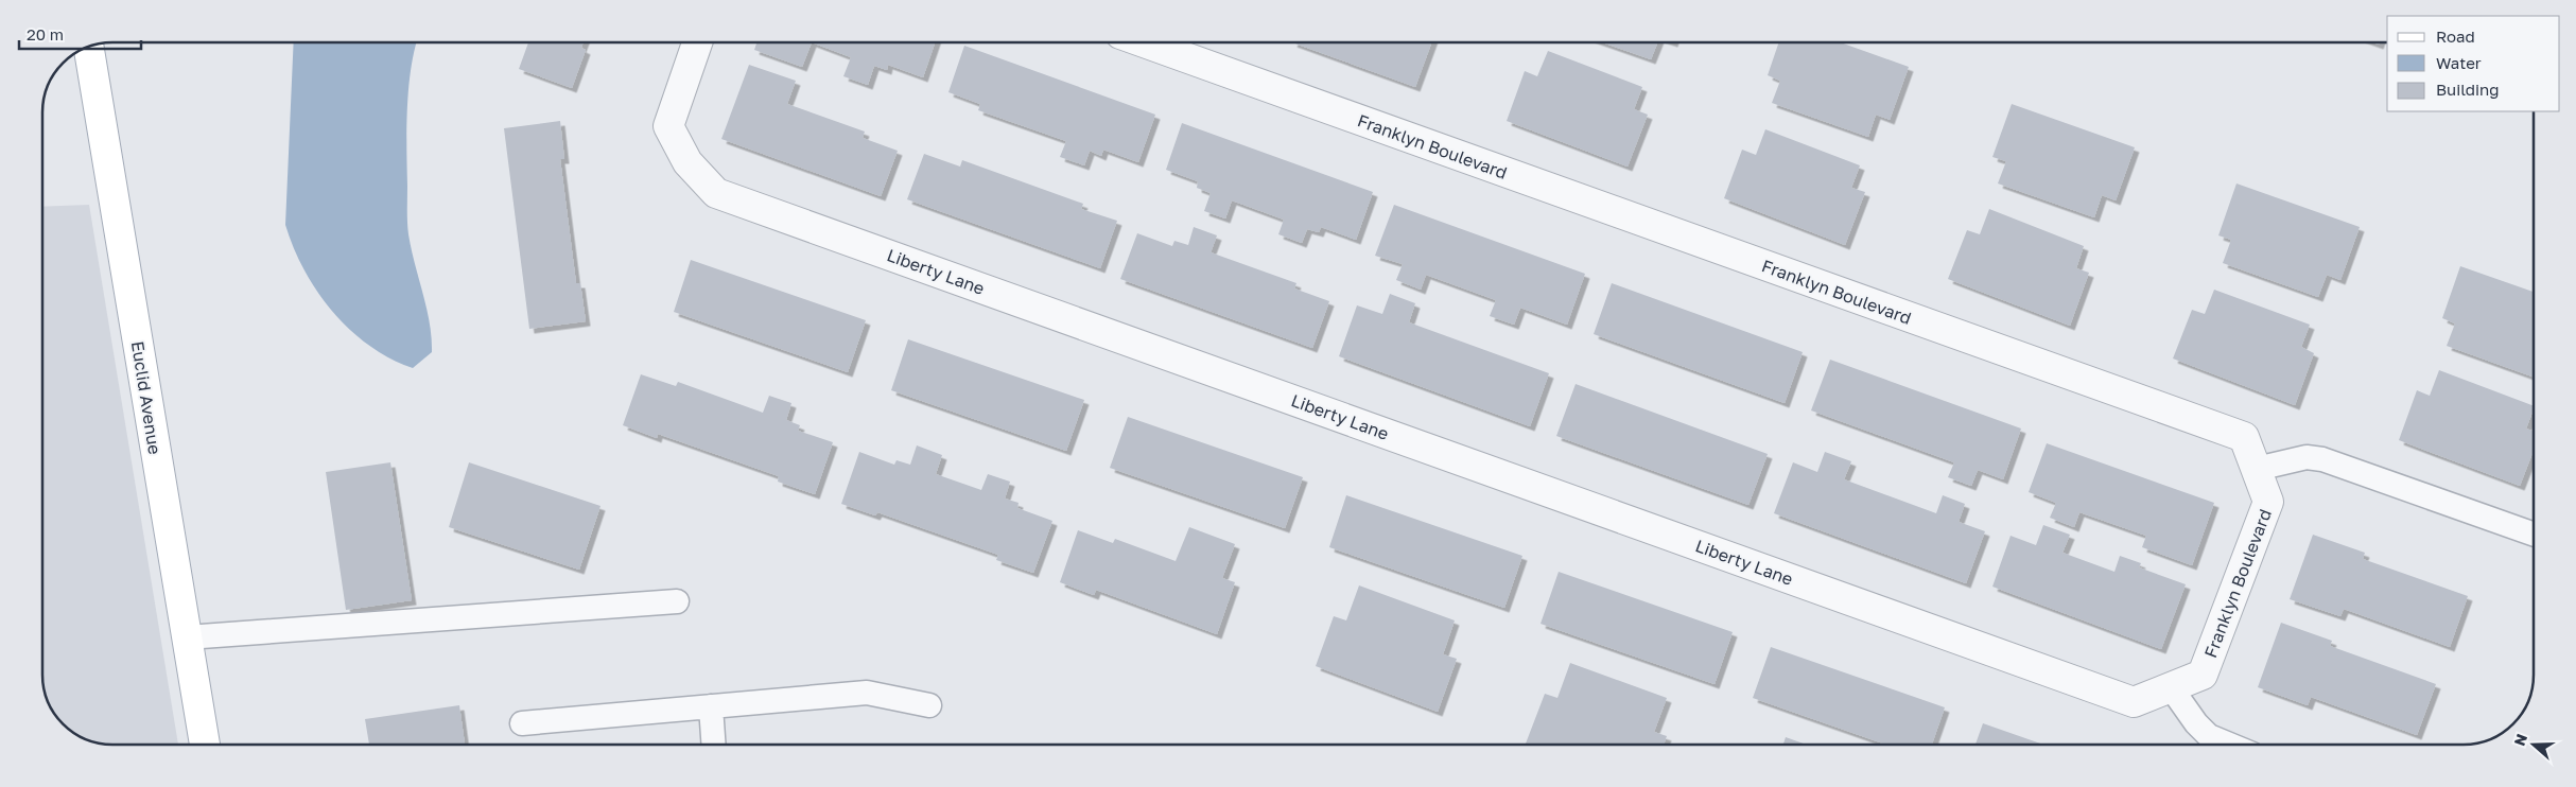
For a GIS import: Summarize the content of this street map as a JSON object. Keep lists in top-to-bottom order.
{
  "streets": {
    "main road": ["Euclid Avenue"],
    "street": ["Franklyn Boulevard", "Liberty Lane"]
  },
  "crossings": [
    ["Franklyn Boulevard", "Liberty Lane"]
  ],
  "legend": ["Road", "Water", "Building"],
  "scale_bar": "20 m",
  "north": "left"
}
